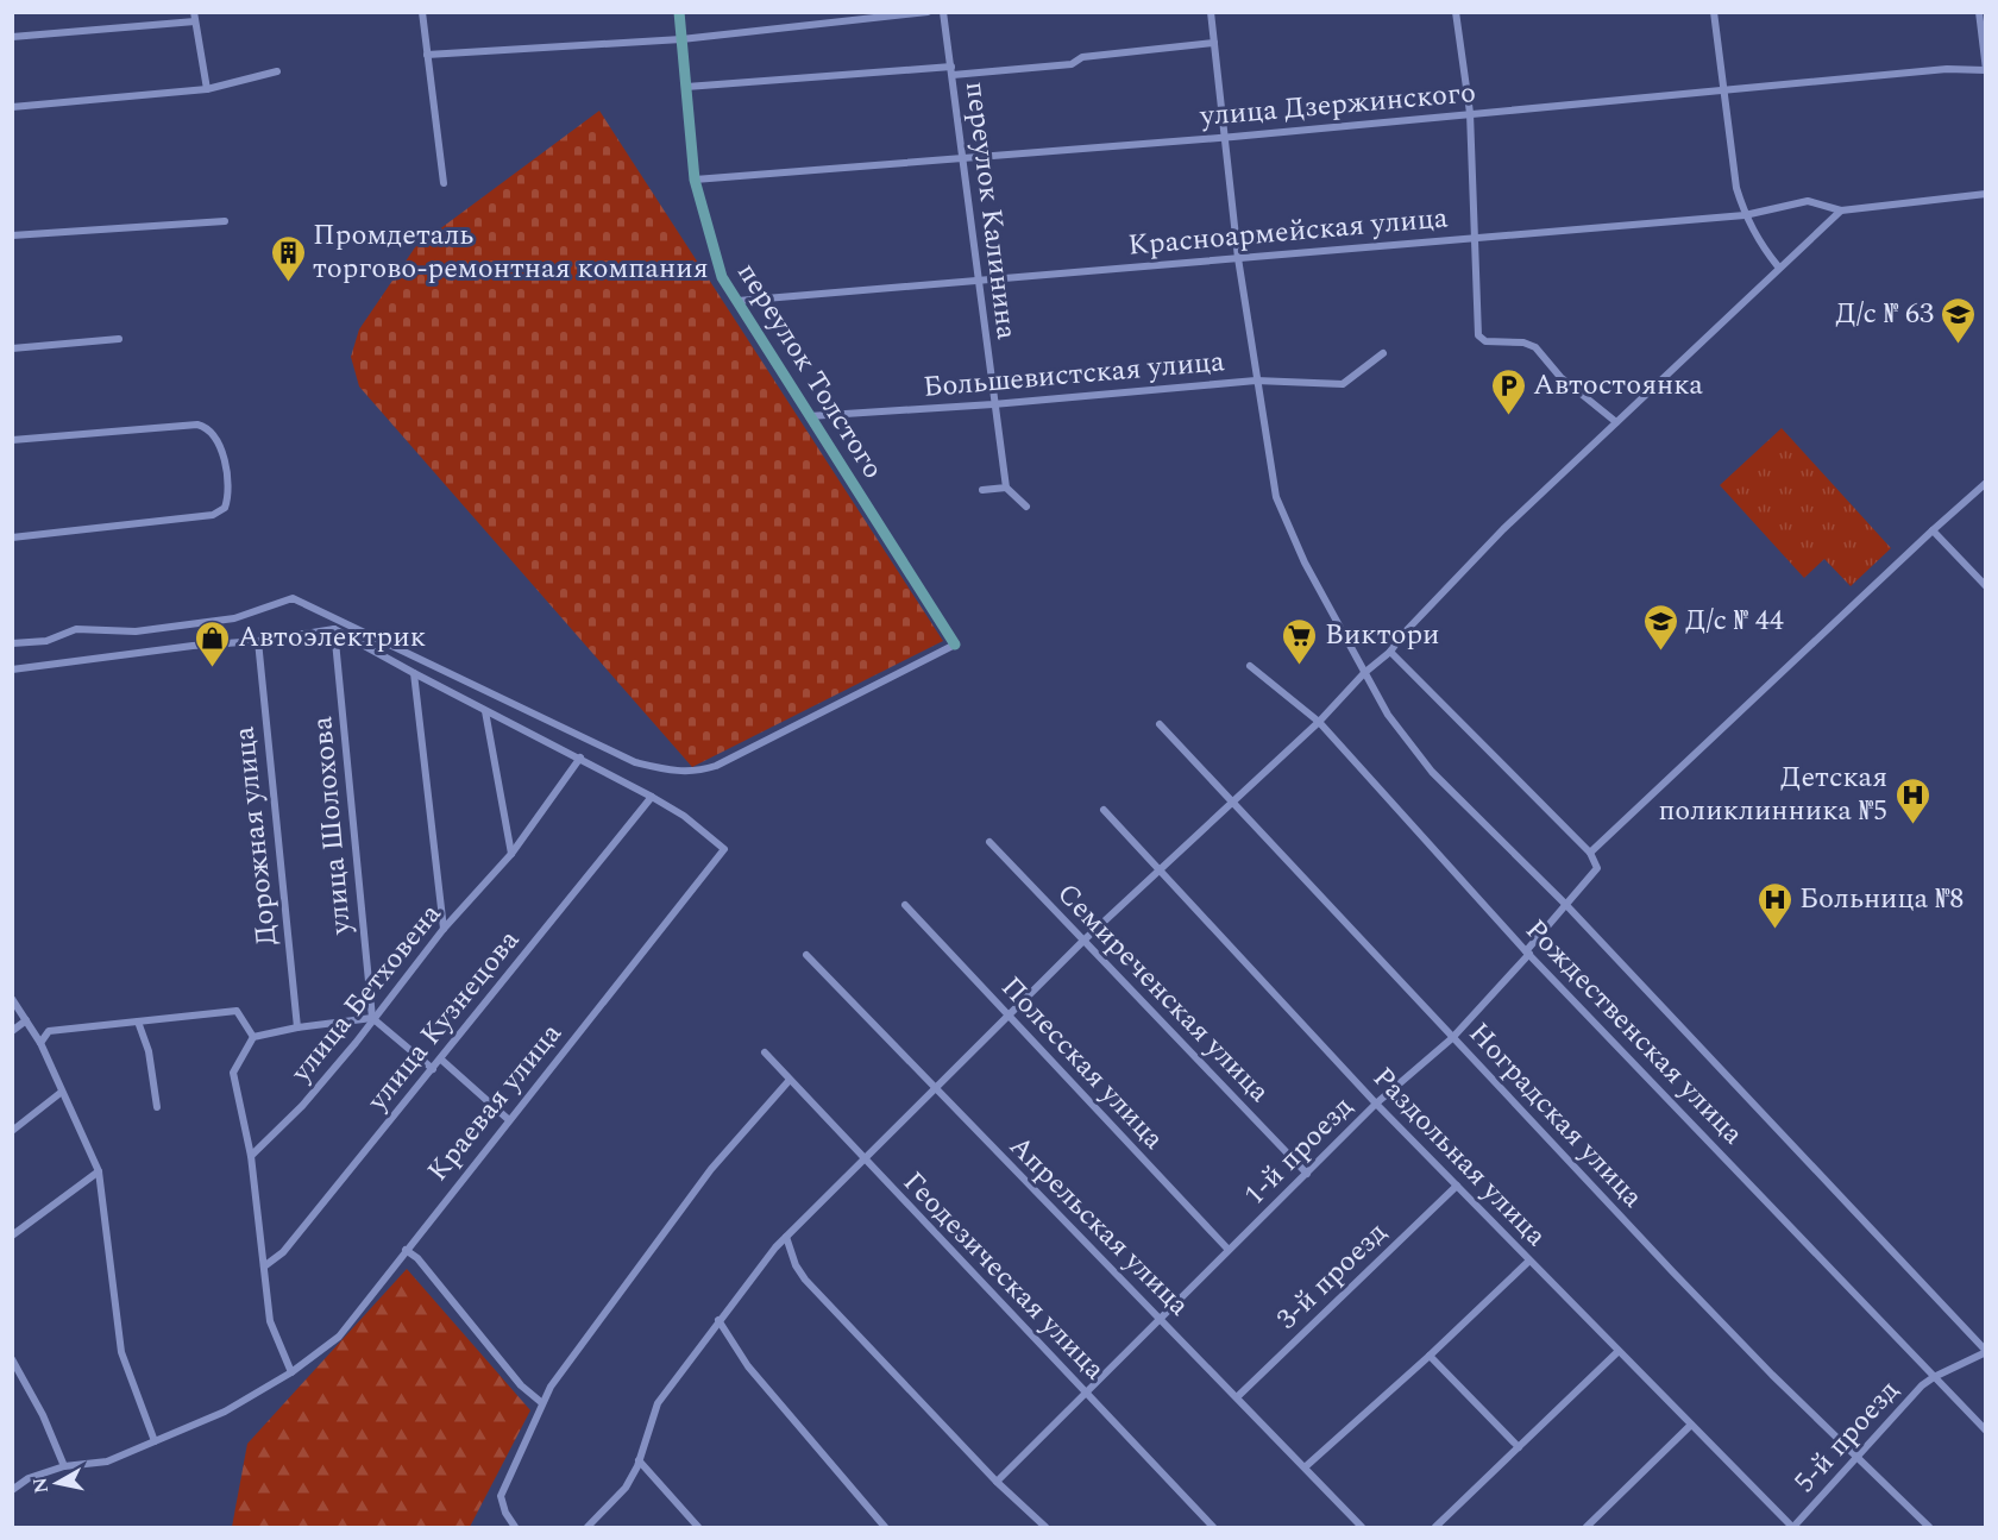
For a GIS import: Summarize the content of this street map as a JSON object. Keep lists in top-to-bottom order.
{
  "streets": {
    "street": [
      "улица Дзержинского",
      "переулок Калинина",
      "Красноармейская улица",
      "переулок Толстого",
      "Большевистская улица",
      "улица Шолохова",
      "Дорожная улица",
      "улица Бетховена",
      "Семиреченская улица",
      "улица Кузнецова",
      "Рождественская улица",
      "Полесская улица",
      "Краевая улица",
      "Ноградская улица",
      "1-й проезд",
      "Раздольная улица",
      "Апрельская улица",
      "Геодезическая улица",
      "3-й проезд",
      "5-й проезд"
    ]
  },
  "crossings": [
    ["улица Дзержинского", "переулок Калинина"],
    ["улица Дзержинского", "переулок Толстого"],
    ["переулок Калинина", "Красноармейская улица"],
    ["переулок Калинина", "Большевистская улица"],
    ["Красноармейская улица", "переулок Толстого"],
    ["переулок Толстого", "Большевистская улица"],
    ["улица Шолохова", "улица Бетховена"],
    ["Семиреченская улица", "1-й проезд"],
    ["улица Кузнецова", "Краевая улица"],
    ["Рождественская улица", "1-й проезд"],
    ["Рождественская улица", "5-й проезд"],
    ["Полесская улица", "1-й проезд"],
    ["Ноградская улица", "1-й проезд"],
    ["Ноградская улица", "5-й проезд"],
    ["1-й проезд", "Раздольная улица"],
    ["1-й проезд", "Апрельская улица"],
    ["1-й проезд", "Геодезическая улица"],
    ["Раздольная улица", "3-й проезд"],
    ["Раздольная улица", "5-й проезд"],
    ["Апрельская улица", "3-й проезд"]
  ],
  "places": {
    "building": ["Промдеталь торгово-ремонтная компания"],
    "school or university": ["Д/с № 63", "Д/с № 44"],
    "parking": ["Автостоянка"],
    "supermarket": ["Виктори"],
    "shop": ["Автоэлектрик"],
    "hospital": ["Детская поликлинника №5", "Больница №8"]
  },
  "north": "left"
}
